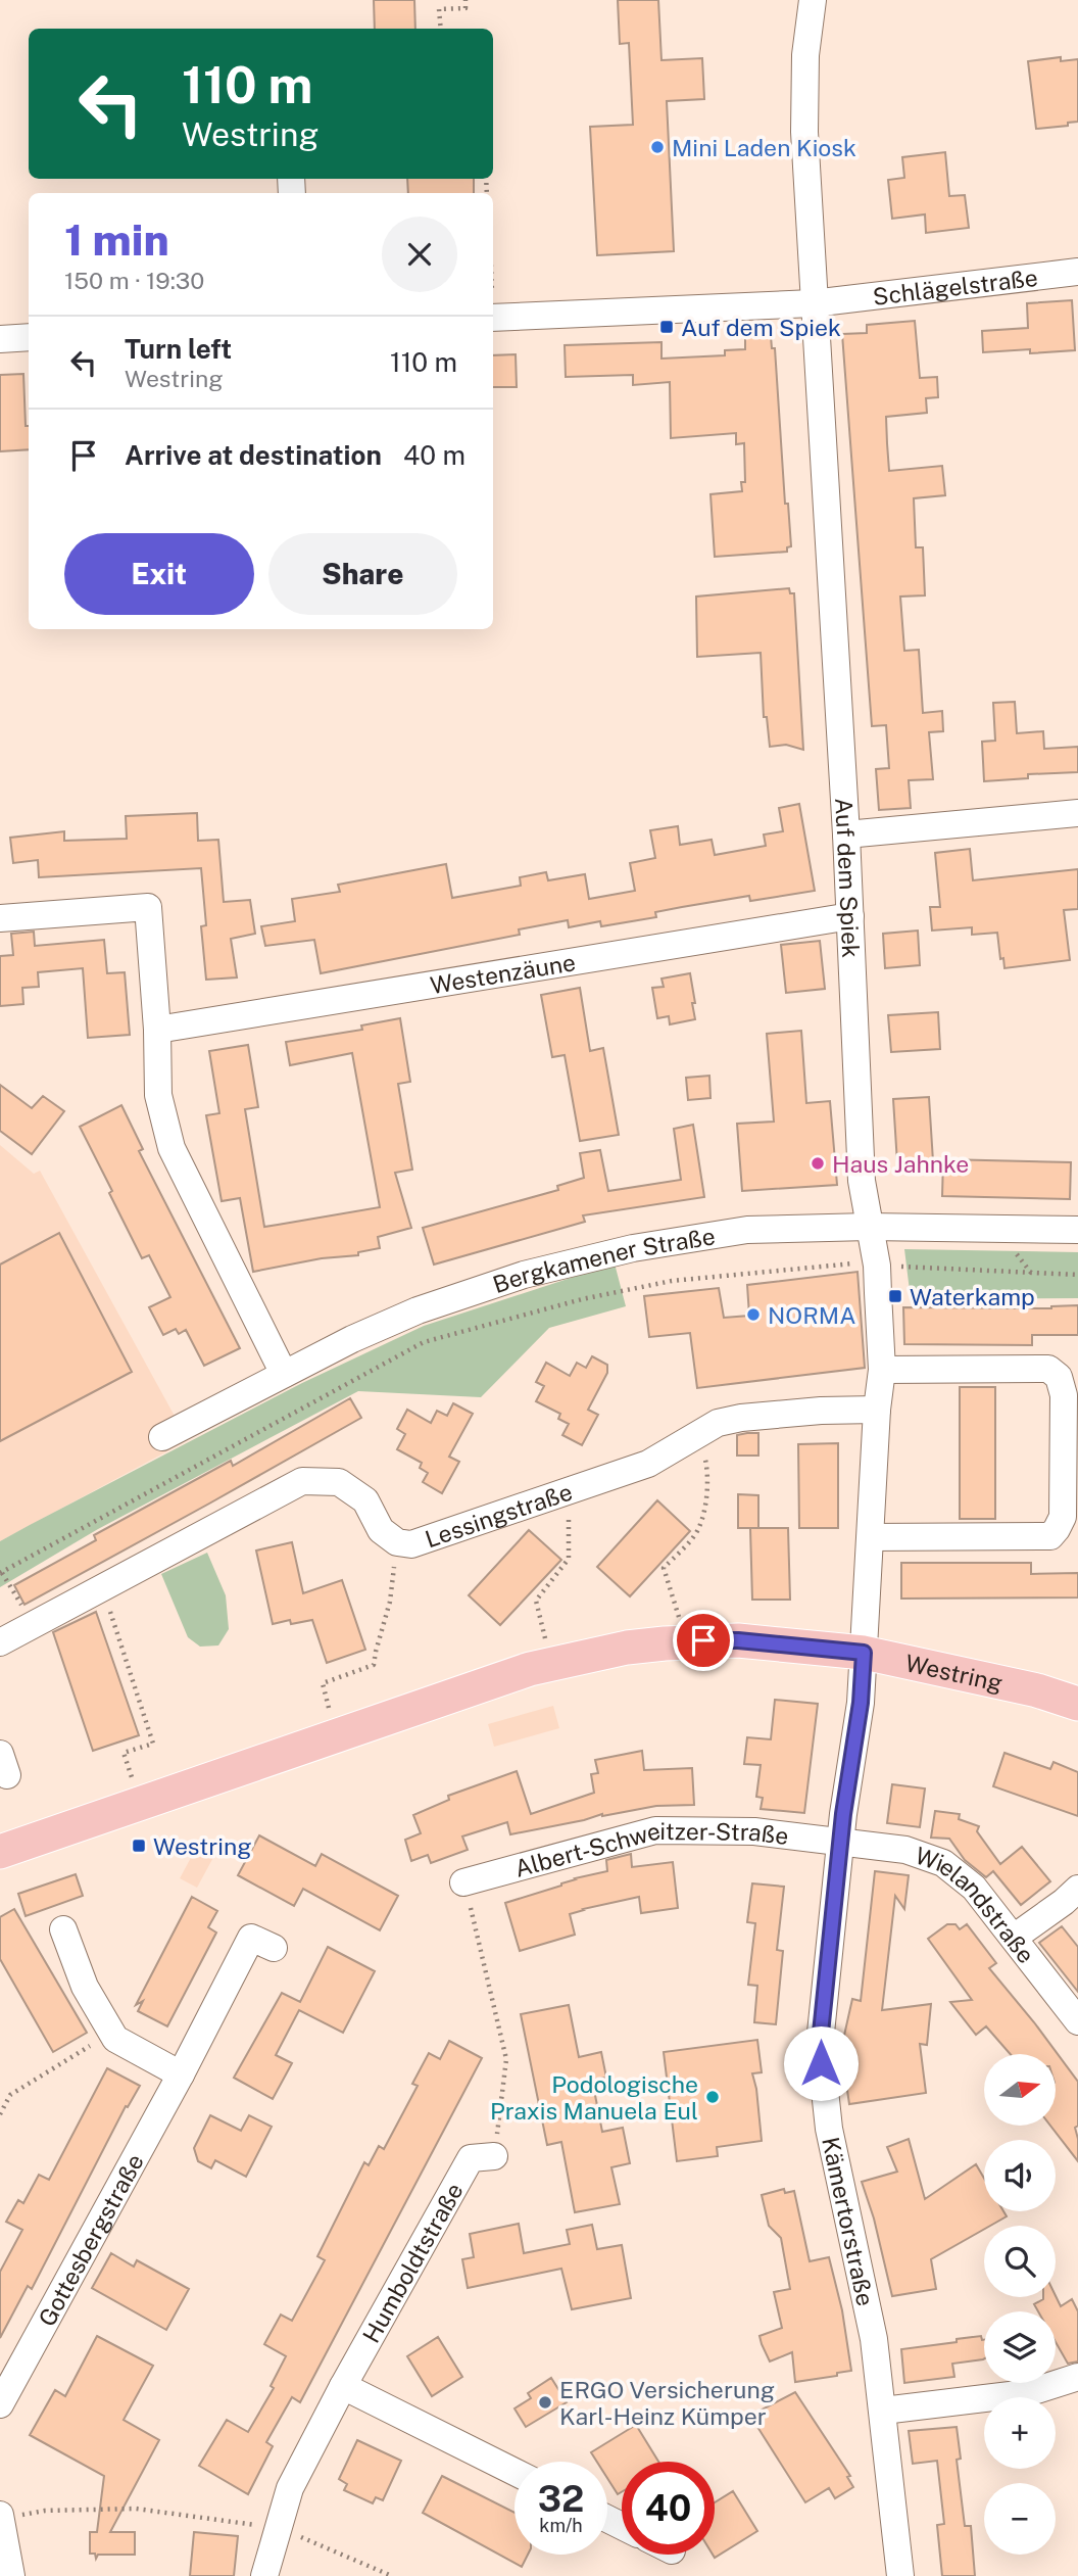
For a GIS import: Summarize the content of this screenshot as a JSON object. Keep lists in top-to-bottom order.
{
  "streets": {
    "main road": ["Westring"],
    "street": [
      "Schlägelstraße",
      "Auf dem Spiek",
      "Westenzäune",
      "Bergkamener Straße",
      "Lessingstraße",
      "Albert-Schweitzer-Straße",
      "Wielandstraße",
      "Kämertorstraße",
      "Gottesbergstraße",
      "Humboldtstraße"
    ]
  },
  "crossings": [
    ["Schlägelstraße", "Auf dem Spiek"],
    ["Auf dem Spiek", "Westenzäune"],
    ["Auf dem Spiek", "Bergkamener Straße"],
    ["Auf dem Spiek", "Lessingstraße"],
    ["Auf dem Spiek", "Westring"],
    ["Auf dem Spiek", "Kämertorstraße"],
    ["Westring", "Kämertorstraße"],
    ["Albert-Schweitzer-Straße", "Wielandstraße"],
    ["Albert-Schweitzer-Straße", "Kämertorstraße"],
    ["Wielandstraße", "Kämertorstraße"]
  ],
  "places": {
    "other": [
      "Mini Laden Kiosk",
      "Haus Jahnke",
      "NORMA",
      "Podologische Praxis Manuela Eul",
      "ERGO Versicherung Karl-Heinz Kümper"
    ],
    "transit": ["Auf dem Spiek", "Waterkamp", "Westring"]
  },
  "north": "right",
  "page": {
    "turn": ["110 m", "Westring"],
    "heading": ["1 min", "150 m · 19:30"],
    "list": [
      {
        "name": "Turn left",
        "note": "Westring",
        "value": "110 m"
      },
      {
        "name": "Arrive at destination",
        "value": "40 m"
      }
    ],
    "buttons": ["Exit", "Share"],
    "map_buttons": ["+", "−"],
    "speed": "32 km/h",
    "limit": "40"
  }
}
